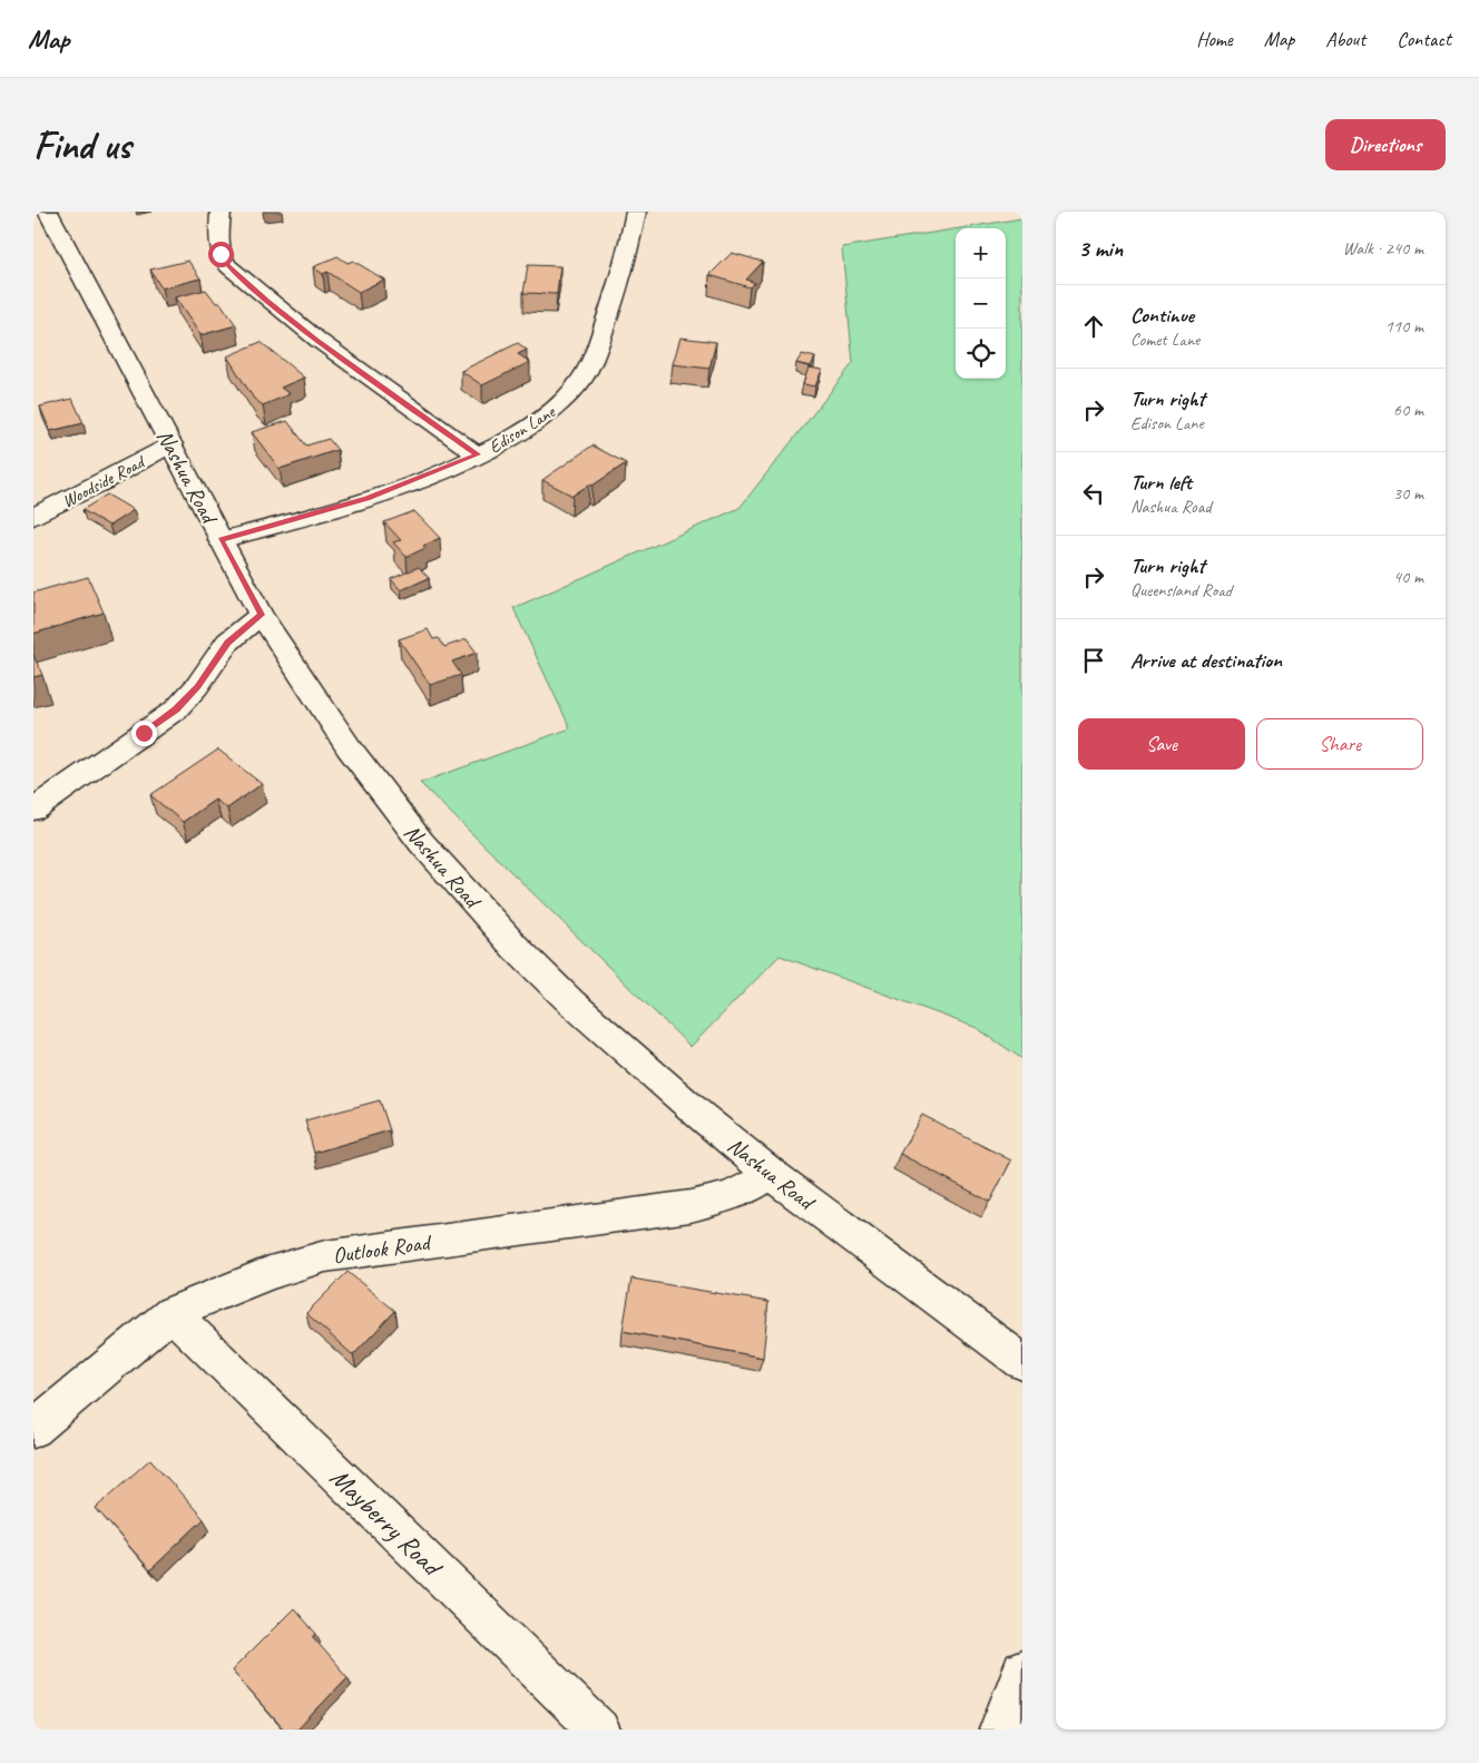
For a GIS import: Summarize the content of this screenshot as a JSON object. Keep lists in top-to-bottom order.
{
  "streets": {
    "street": [
      "Edison Lane",
      "Nashua Road",
      "Woodside Road",
      "Outlook Road",
      "Mayberry Road"
    ]
  },
  "crossings": [
    ["Edison Lane", "Nashua Road"],
    ["Nashua Road", "Woodside Road"],
    ["Nashua Road", "Outlook Road"],
    ["Outlook Road", "Mayberry Road"]
  ],
  "page": {
    "header": "Map",
    "nav": [
      "Home",
      "Map",
      "About",
      "Contact"
    ],
    "buttons": [
      "Directions",
      ["Save", "Share"]
    ],
    "title": "Find us",
    "heading": ["3 min", "Walk · 240 m"],
    "map_buttons": ["+", "−"],
    "list": [
      ["Continue", "Comet Lane", "110 m"],
      ["Turn right", "Edison Lane", "60 m"],
      ["Turn left", "Nashua Road", "30 m"],
      ["Turn right", "Queensland Road", "40 m"],
      "Arrive at destination"
    ]
  }
}
